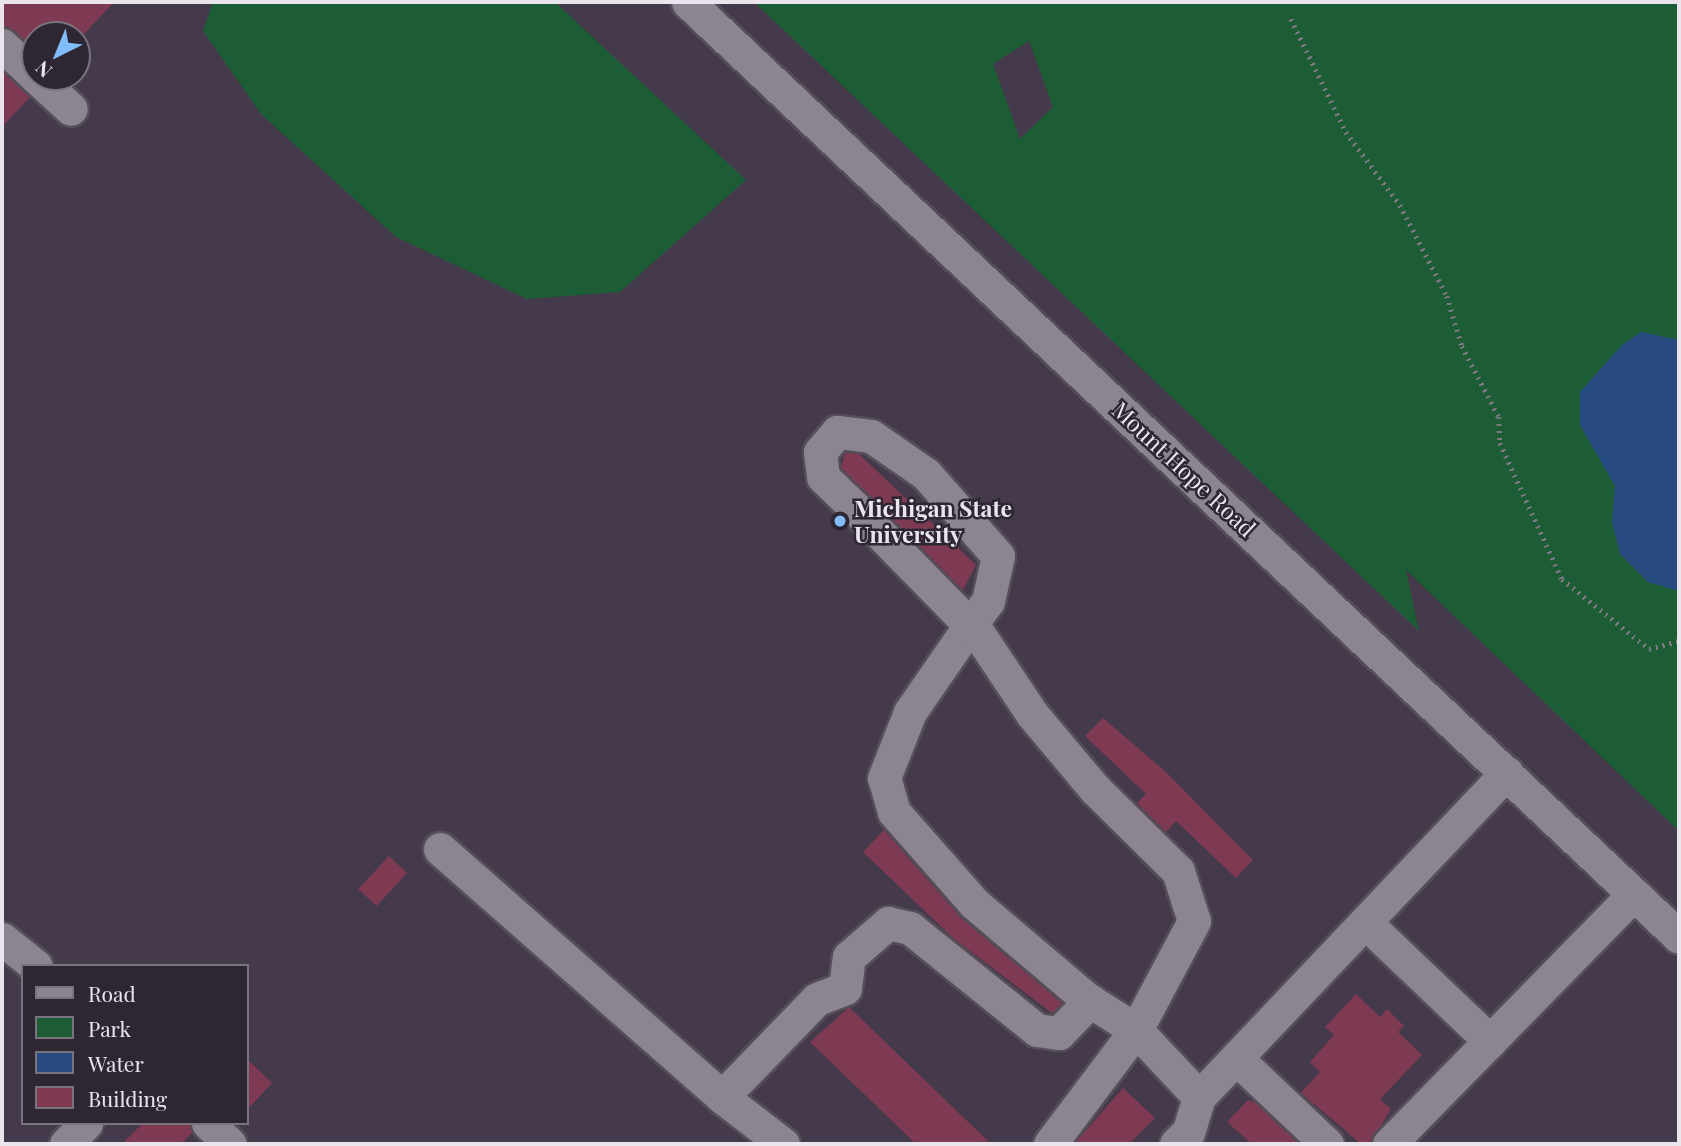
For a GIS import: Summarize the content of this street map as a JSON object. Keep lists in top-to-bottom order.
{
  "streets": {
    "street": ["Mount Hope Road"]
  },
  "places": ["Michigan State University"],
  "legend": [
    "Road",
    "Park",
    "Water",
    "Building"
  ],
  "north": "bottom left"
}
